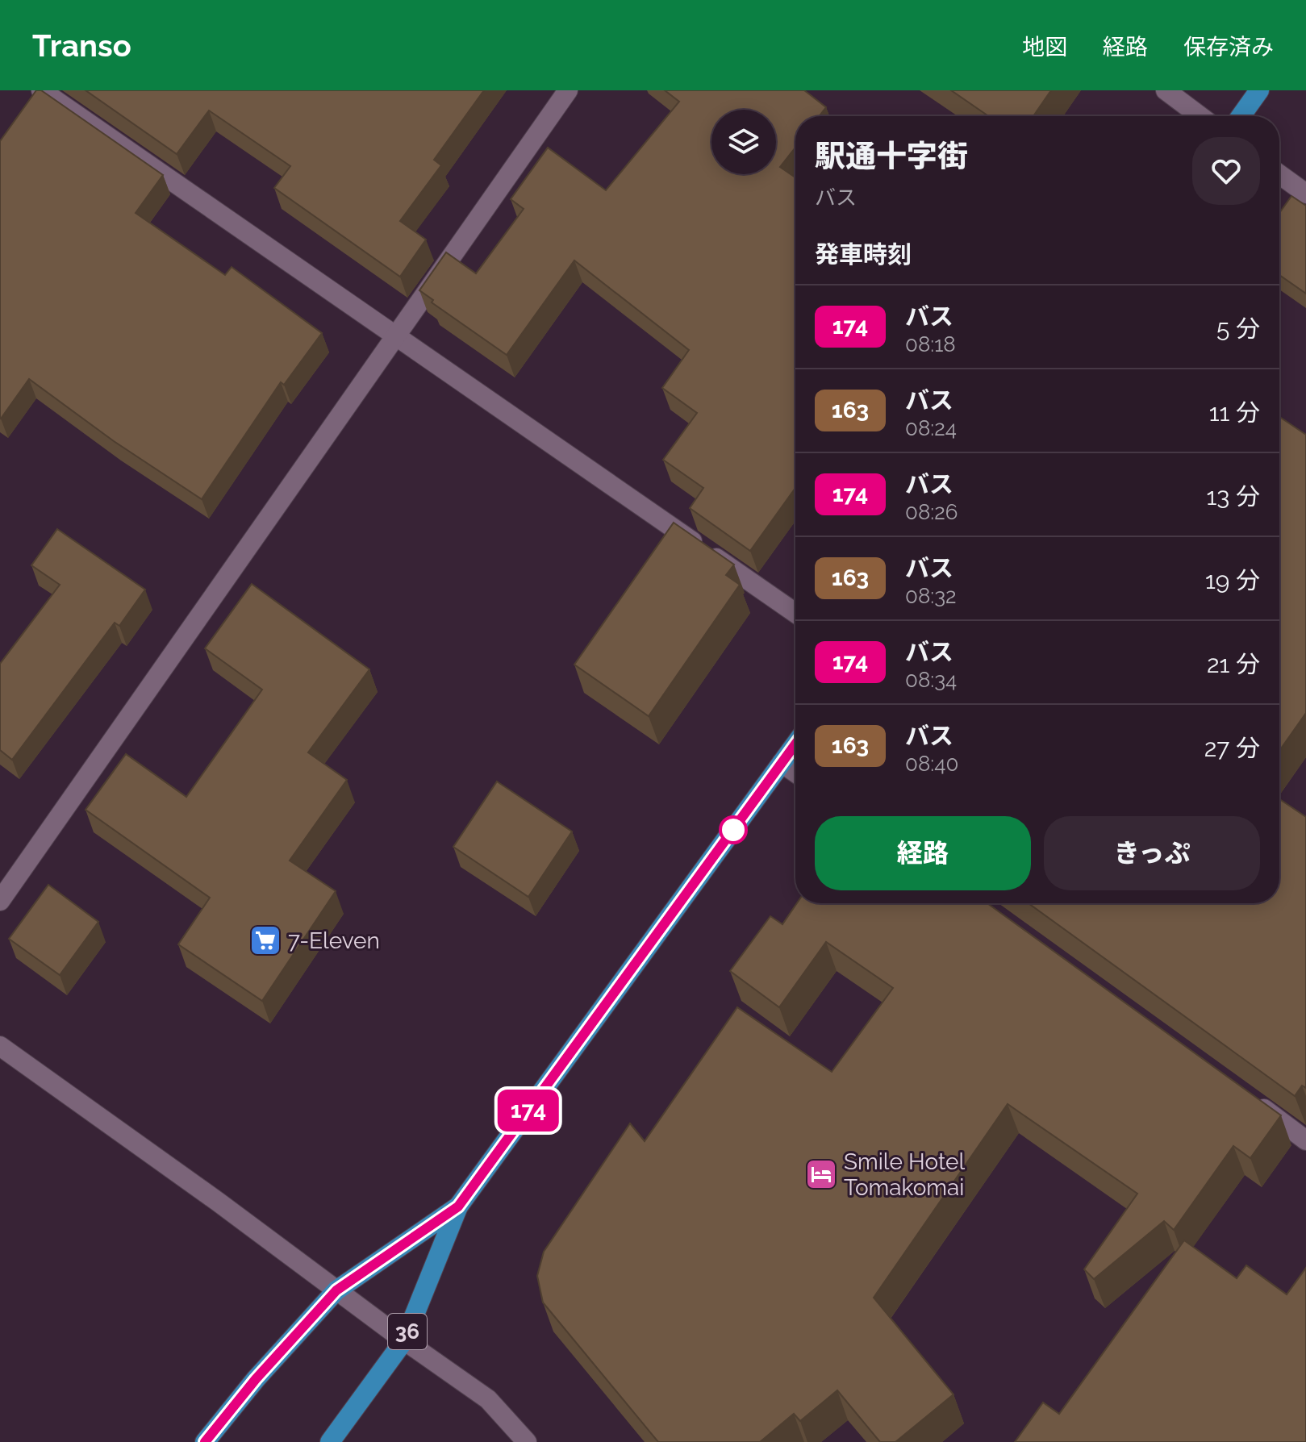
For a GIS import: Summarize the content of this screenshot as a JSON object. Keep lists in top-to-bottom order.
{
  "streets": {
    "highway": ["36"]
  },
  "places": {
    "supermarket": ["7-Eleven"],
    "hotel": ["Smile Hotel Tomakomai"]
  },
  "lines": ["bus line 174"],
  "page": {
    "header": "Transo",
    "nav": ["地図", "経路", "保存済み"],
    "on_map": "174",
    "heading": [
      ["駅通十字街", "バス"],
      "発車時刻"
    ],
    "list": [
      {
        "mark": "174",
        "name": "バス",
        "note": "08:18",
        "value": "5 分"
      },
      {
        "mark": "163",
        "name": "バス",
        "note": "08:24",
        "value": "11 分"
      },
      {
        "mark": "174",
        "name": "バス",
        "note": "08:26",
        "value": "13 分"
      },
      {
        "mark": "163",
        "name": "バス",
        "note": "08:32",
        "value": "19 分"
      },
      {
        "mark": "174",
        "name": "バス",
        "note": "08:34",
        "value": "21 分"
      },
      {
        "mark": "163",
        "name": "バス",
        "note": "08:40",
        "value": "27 分"
      }
    ],
    "buttons": ["経路", "きっぷ"]
  }
}
